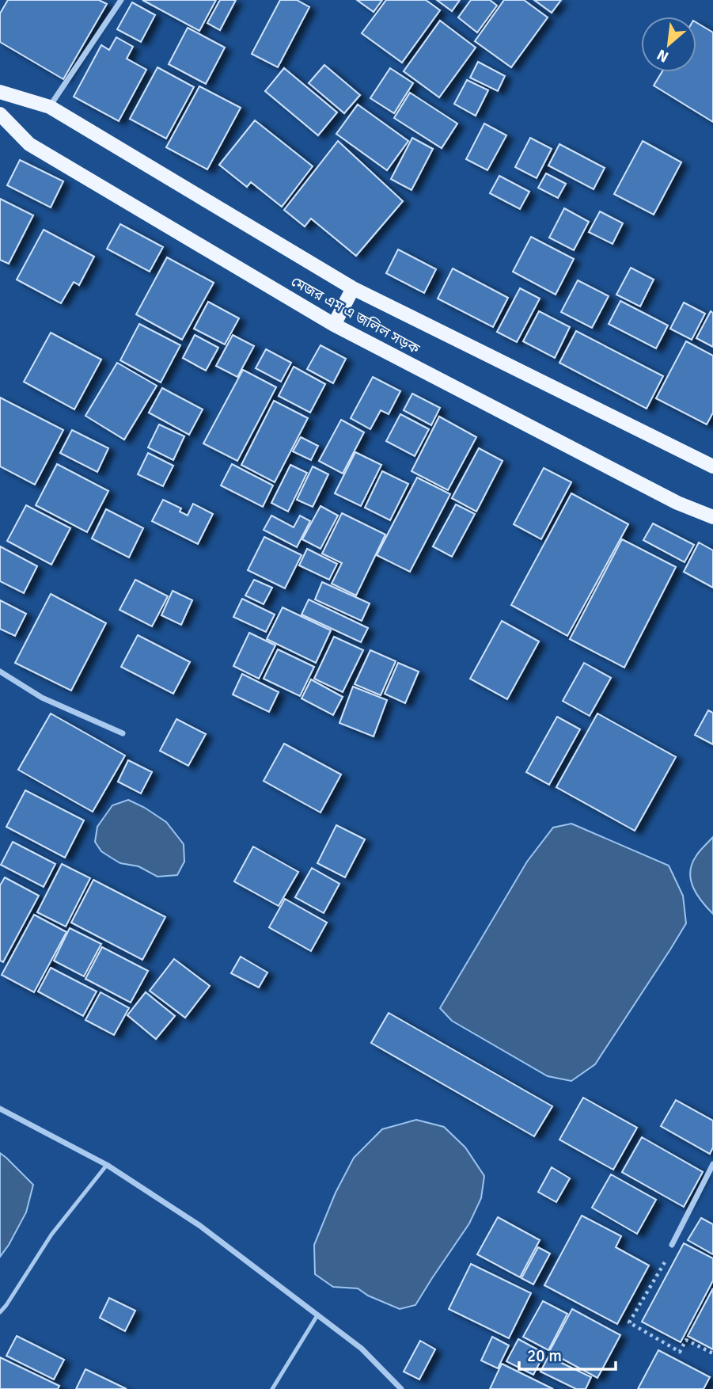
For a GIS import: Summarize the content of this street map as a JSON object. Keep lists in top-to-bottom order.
{
  "streets": {
    "main road": ["মেজর এম এ জলিল সড়ক"]
  },
  "scale_bar": "20 m",
  "north": "bottom left"
}
